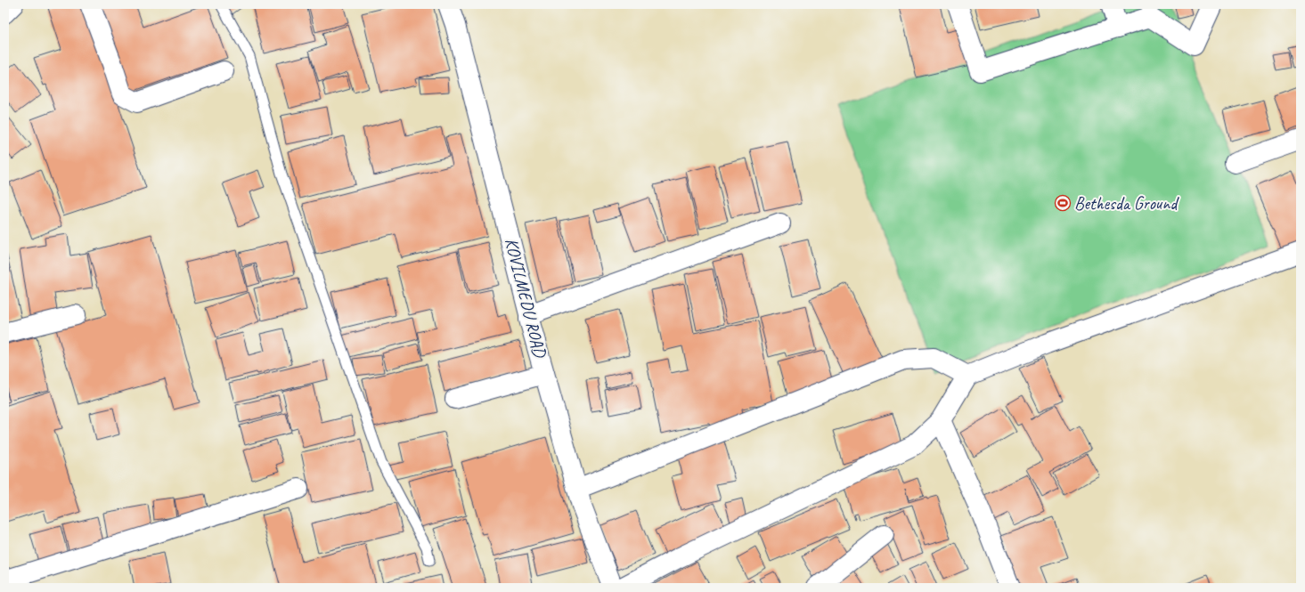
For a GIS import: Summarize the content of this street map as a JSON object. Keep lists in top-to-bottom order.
{
  "streets": {
    "street": ["KOVILMEDU ROAD"]
  },
  "places": {
    "sports": ["Bethesda Ground"]
  }
}
